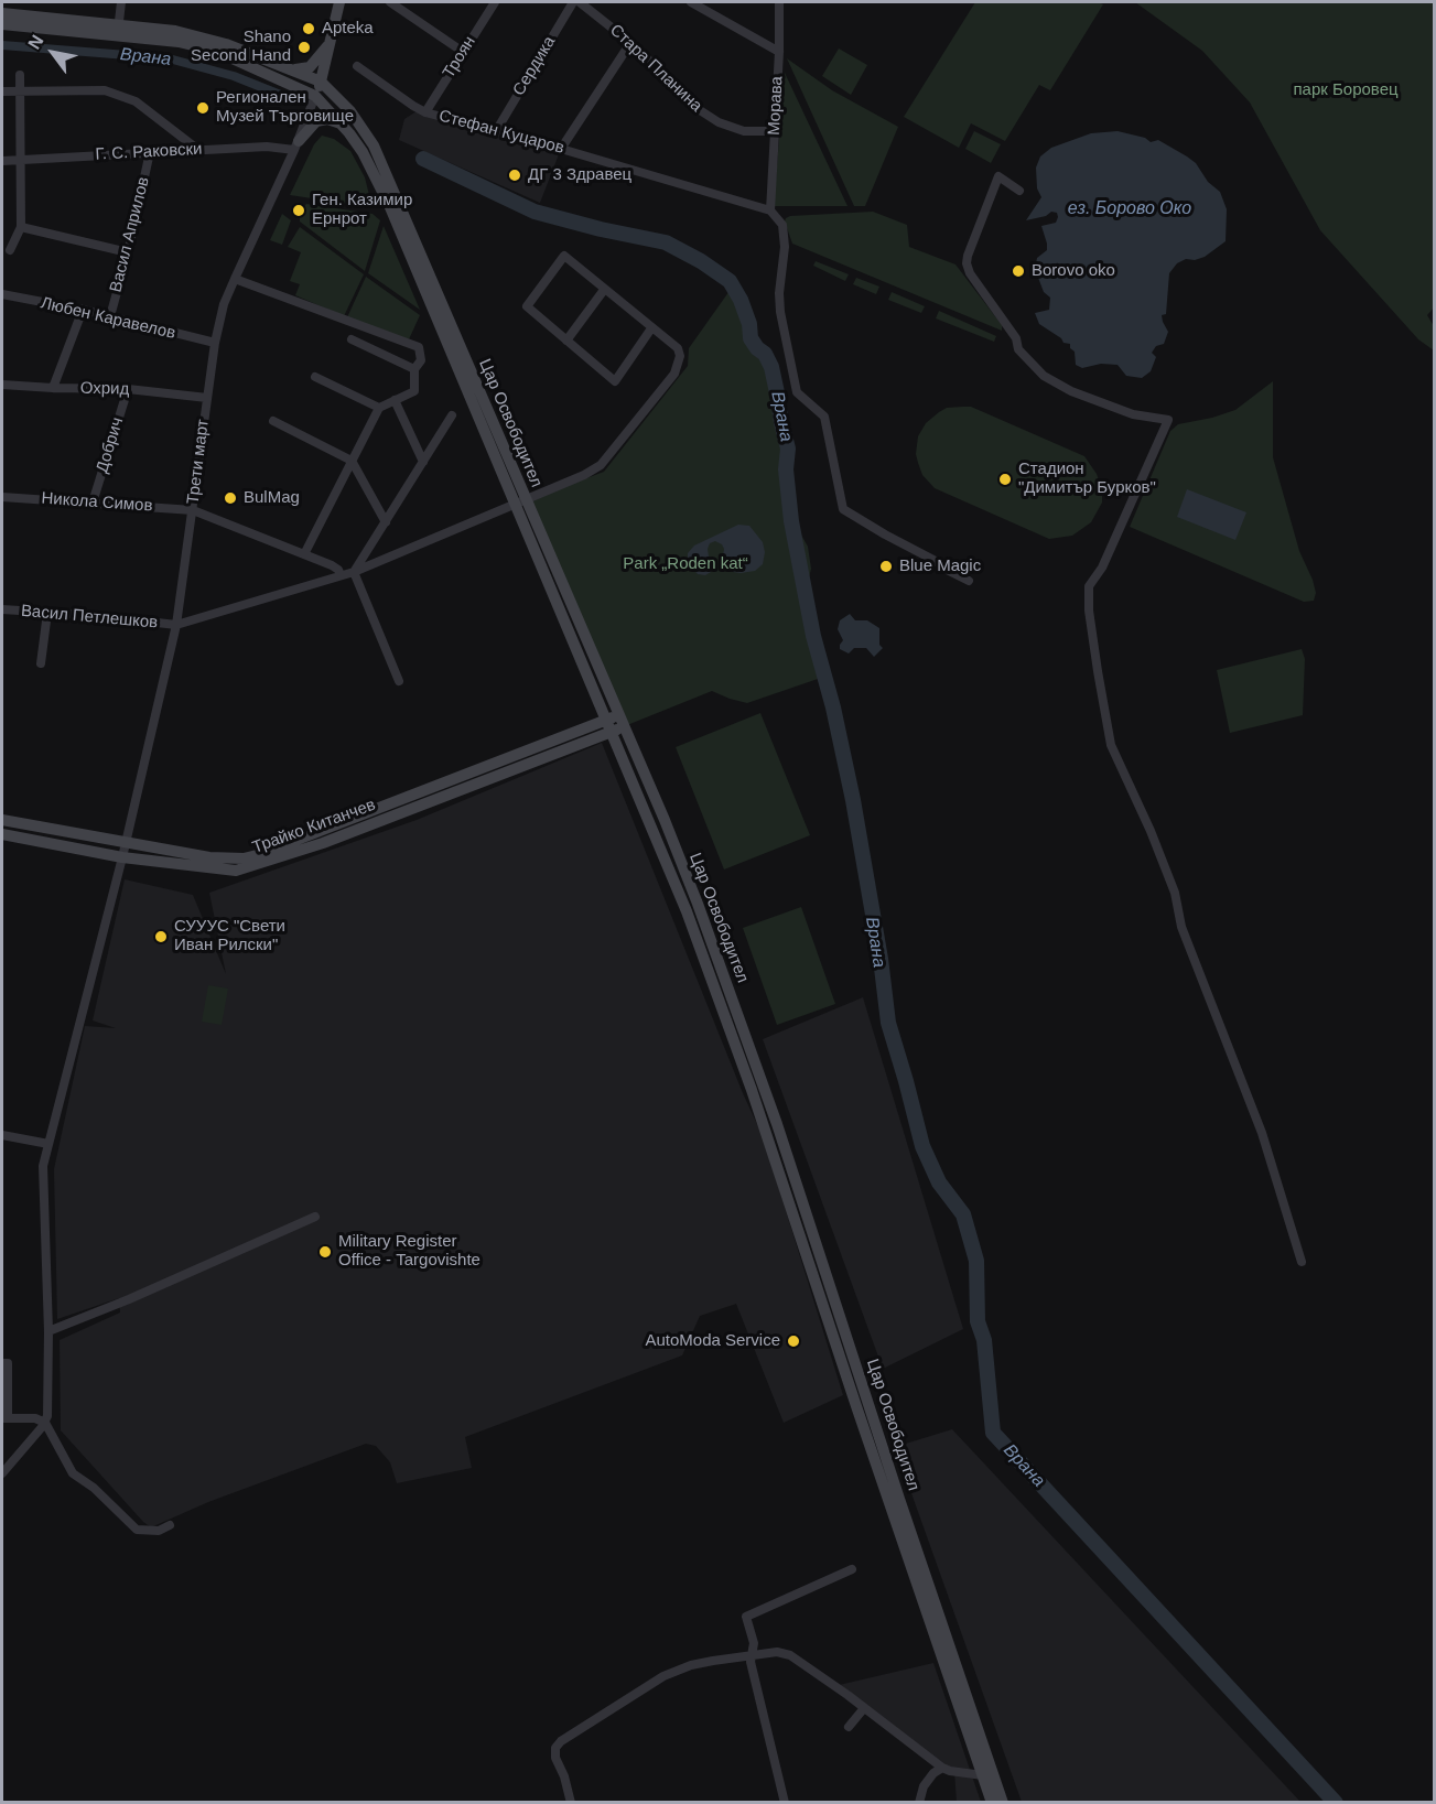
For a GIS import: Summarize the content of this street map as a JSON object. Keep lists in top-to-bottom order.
{
  "streets": {
    "street": [
      "Троян",
      "Сердика",
      "Стара Планина",
      "Морава",
      "Стефан Куцаров",
      "Г. С. Раковски",
      "Васил Априлов",
      "Любен Каравелов",
      "Охрид",
      "Цар Освободител",
      "Добрич",
      "Трети март",
      "Никола Симов",
      "Васил Петлешков",
      "Трайко Китанчев"
    ]
  },
  "crossings": [
    ["Троян", "Стефан Куцаров"],
    ["Сердика", "Стефан Куцаров"],
    ["Стара Планина", "Морава"],
    ["Морава", "Стефан Куцаров"],
    ["Г. С. Раковски", "Васил Априлов"],
    ["Г. С. Раковски", "Трети март"],
    ["Васил Априлов", "Любен Каравелов"],
    ["Любен Каравелов", "Трети март"],
    ["Охрид", "Добрич"],
    ["Охрид", "Трети март"],
    ["Цар Освободител", "Трети март"],
    ["Цар Освободител", "Трайко Китанчев"],
    ["Добрич", "Никола Симов"],
    ["Трети март", "Никола Симов"],
    ["Трети март", "Васил Петлешков"],
    ["Трети март", "Трайко Китанчев"]
  ],
  "water": ["Врана", "ез. Борово Око"],
  "parks": ["парк Боровец", "Park „Roden kat“"],
  "places": [
    "Apteka",
    "Shano Second Hand",
    "Регионален Музей Търговище",
    "ДГ 3 Здравец",
    "Ген. Казимир Ернрот",
    "Borovo oko",
    "Стадион \"Димитър Бурков\"",
    "BulMag",
    "Blue Magic",
    "СУУУС \"Свети Иван Рилски\"",
    "Military Register Office - Targovishte",
    "AutoModa Service"
  ],
  "north": "top left"
}
